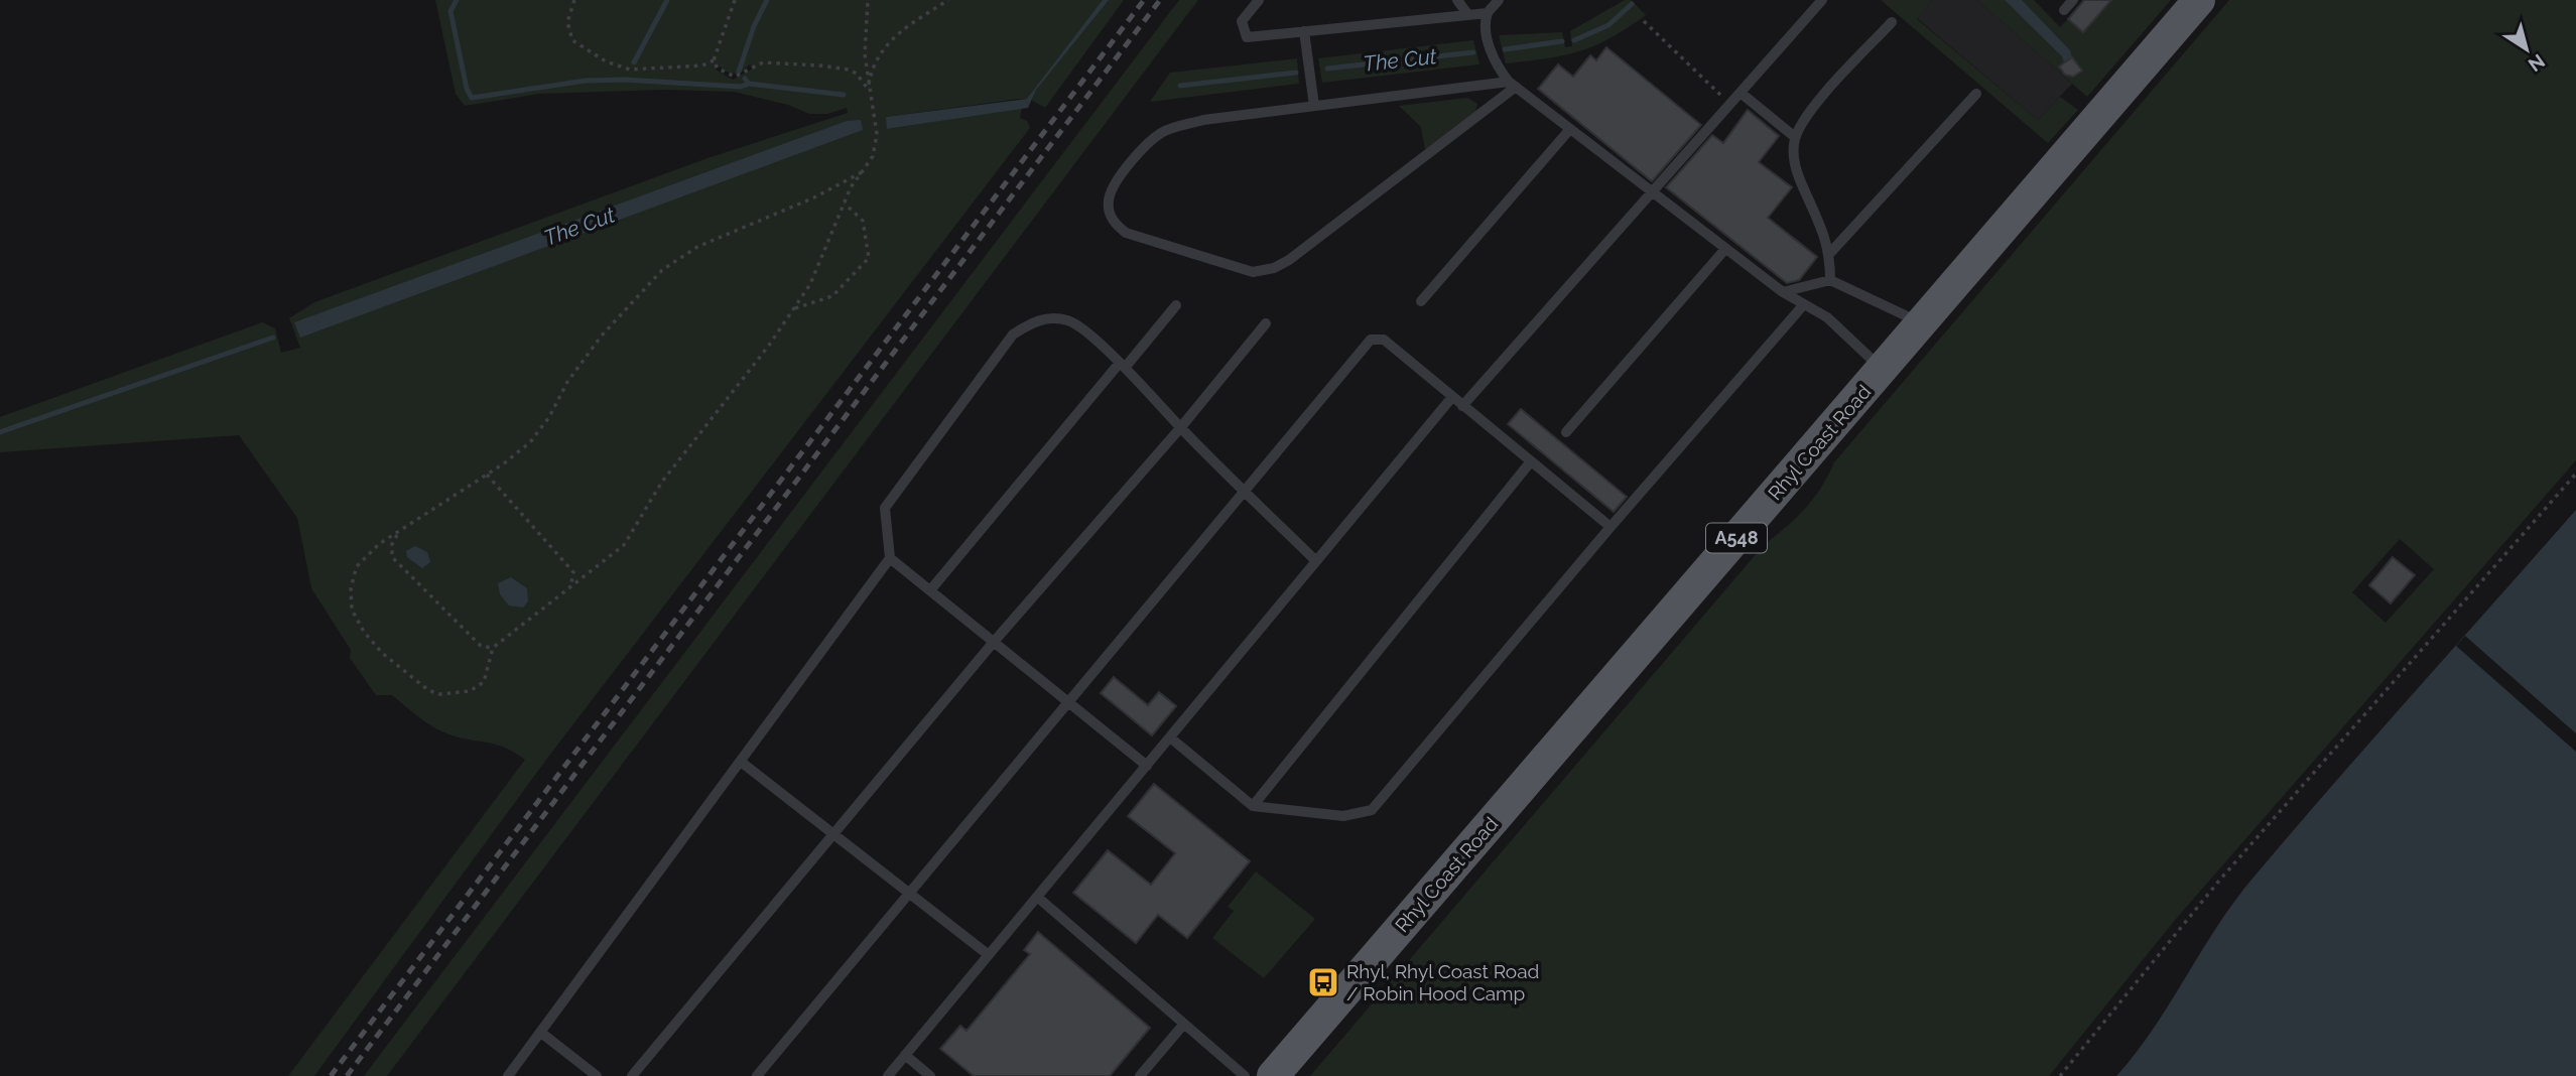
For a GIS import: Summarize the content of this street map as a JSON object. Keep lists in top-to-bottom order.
{
  "streets": {
    "main road": ["Rhyl Coast Road", "A548"]
  },
  "water": ["The Cut"],
  "places": {
    "bus stop": ["Rhyl, Rhyl Coast Road / Robin Hood Camp"]
  },
  "north": "bottom right"
}
